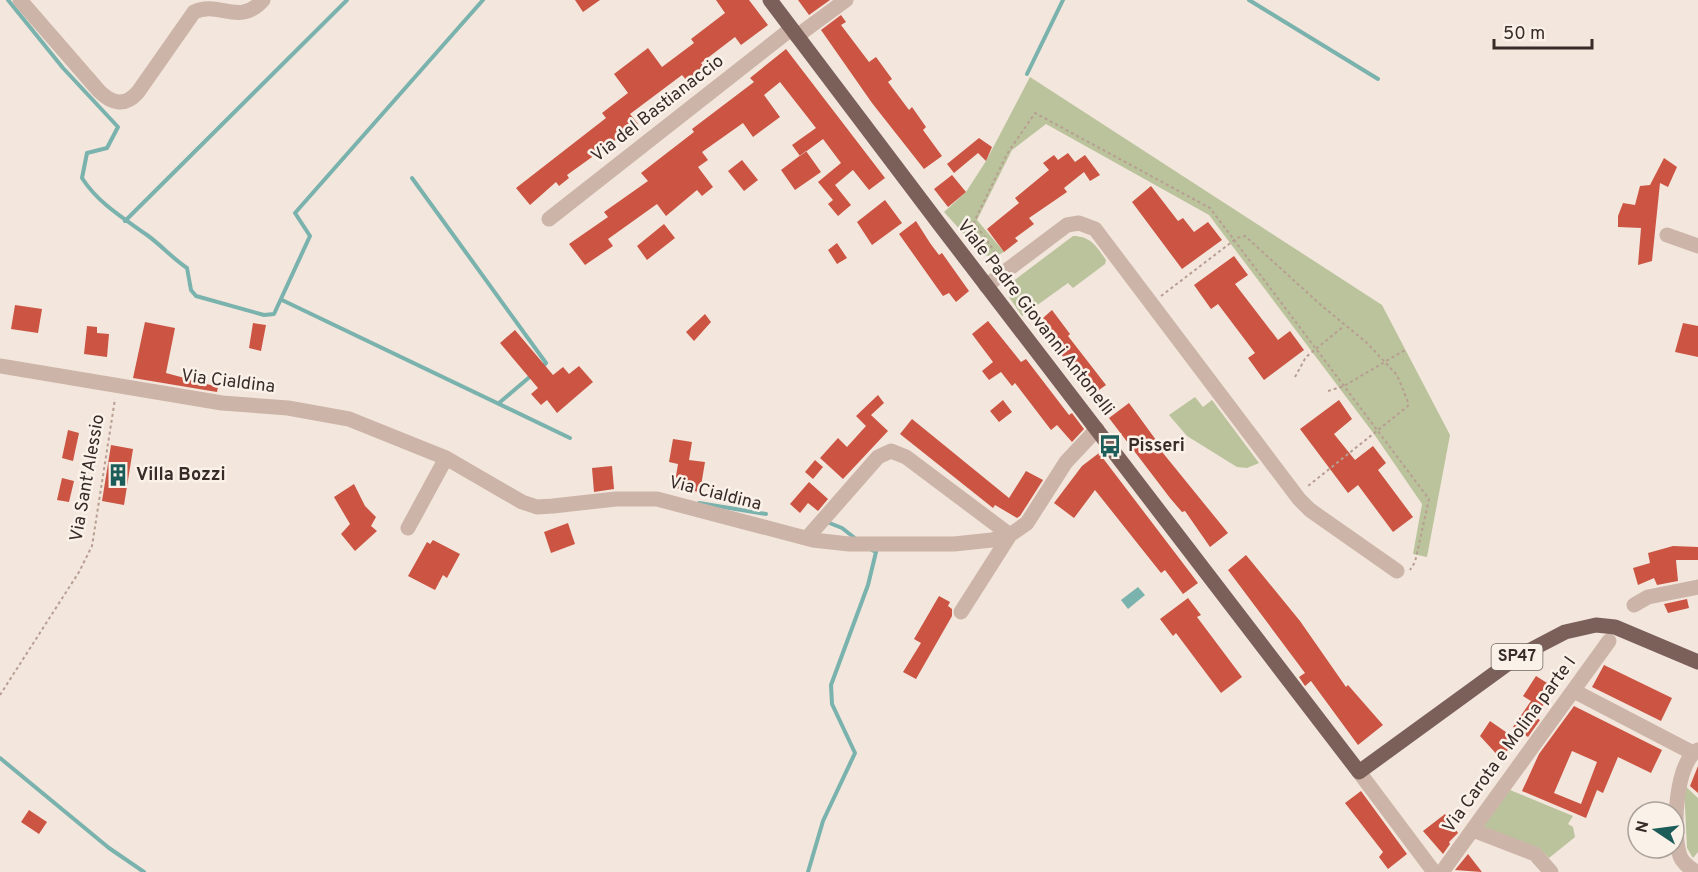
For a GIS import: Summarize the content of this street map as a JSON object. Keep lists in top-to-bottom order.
{
  "streets": {
    "main road": ["Viale Padre Giovanni Antonelli", "SP47"],
    "street": ["Via del Bastianaccio", "Via Cialdina", "Via Carota e Molina parte I"],
    "path": ["Via Sant'Alessio"]
  },
  "crossings": [
    ["Via del Bastianaccio", "Viale Padre Giovanni Antonelli"],
    ["Viale Padre Giovanni Antonelli", "SP47"],
    ["Via Cialdina", "Via Sant'Alessio"]
  ],
  "places": {
    "bus stop": ["Pisseri"],
    "building": ["Villa Bozzi"]
  },
  "scale_bar": "50 m",
  "north": "left"
}
